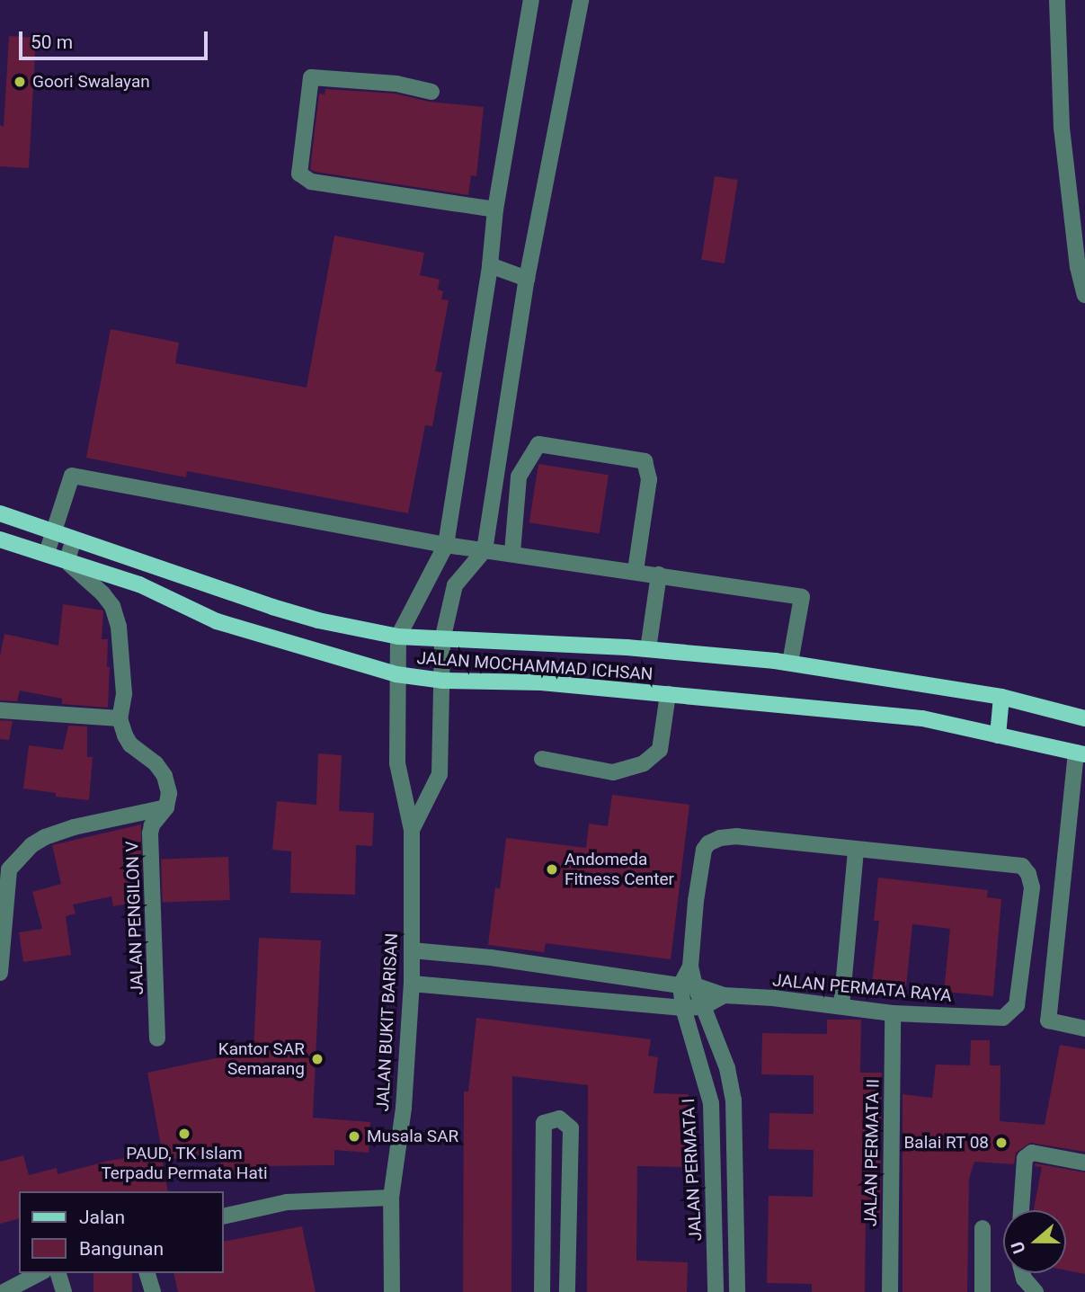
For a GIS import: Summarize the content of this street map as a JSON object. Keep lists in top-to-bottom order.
{
  "streets": {
    "main road": ["JALAN MOCHAMMAD ICHSAN"],
    "street": [
      "JALAN PENGILON V",
      "JALAN PERMATA RAYA",
      "JALAN BUKIT BARISAN",
      "JALAN PERMATA II",
      "JALAN PERMATA I"
    ]
  },
  "crossings": [
    ["JALAN MOCHAMMAD ICHSAN", "JALAN BUKIT BARISAN"],
    ["JALAN PERMATA RAYA", "JALAN PERMATA II"],
    ["JALAN PERMATA RAYA", "JALAN PERMATA I"]
  ],
  "places": [
    "Goori Swalayan",
    "Andomeda Fitness Center",
    "Kantor SAR Semarang",
    "PAUD, TK Islam Terpadu Permata Hati",
    "Musala SAR",
    "Balai RT 08"
  ],
  "legend": ["Jalan", "Bangunan"],
  "scale_bar": "50 m",
  "north": "left"
}
